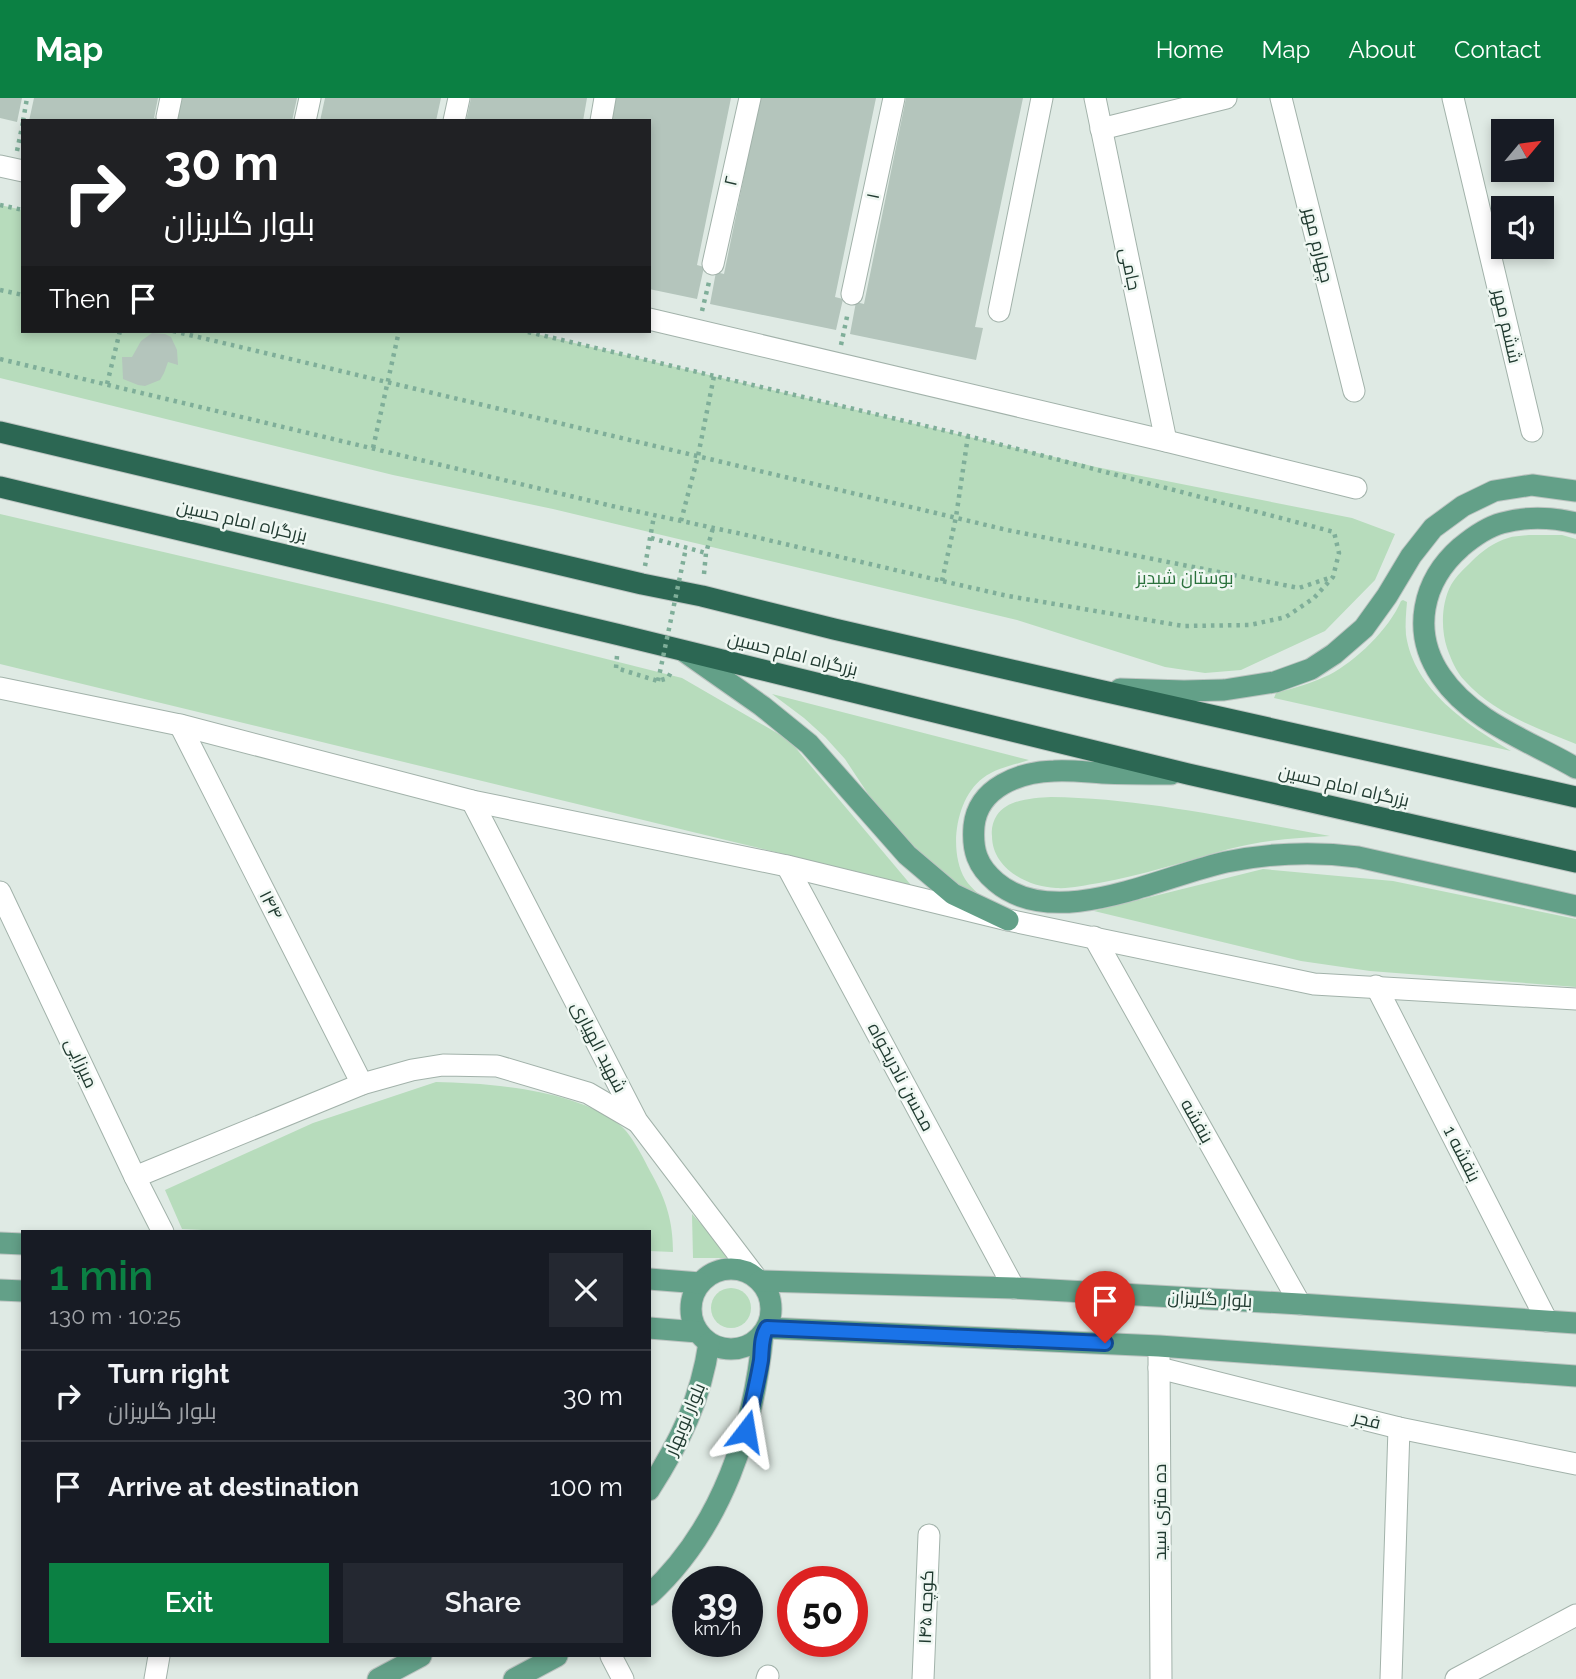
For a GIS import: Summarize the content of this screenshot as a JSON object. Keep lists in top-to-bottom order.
{
  "streets": {
    "highway": ["بزرگراه امام حسین"],
    "main road": ["بلوار گلریزان", "بلوار نوبهار"],
    "street": [
      "۲",
      "۱",
      "چهارم مهر",
      "جامی",
      "ششم مهر",
      "۱۴۴",
      "شهید الهیاری",
      "میرزایی",
      "محسن نادریخواه",
      "بنفشه",
      "بنفشه 1",
      "فجر",
      "ده متری سید",
      "کوچه ۱۴۵"
    ]
  },
  "crossings": [
    ["شهید الهیاری", "بلوار گلریزان"],
    ["شهید الهیاری", "بلوار نوبهار"],
    ["محسن نادریخواه", "بلوار گلریزان"],
    ["بنفشه", "بلوار گلریزان"],
    ["بنفشه 1", "بلوار گلریزان"],
    ["بلوار گلریزان", "بلوار نوبهار"],
    ["فجر", "ده متری سید"]
  ],
  "parks": ["بوستان شبدیز"],
  "north": "top right",
  "page": {
    "header": "Map",
    "nav": [
      "Home",
      "Map",
      "About",
      "Contact"
    ],
    "turn": ["30 m", "بلوار گلریزان"],
    "then": "Then",
    "heading": ["1 min", "130 m · 10:25"],
    "list": [
      {
        "name": "Turn right",
        "note": "بلوار گلریزان",
        "value": "30 m"
      },
      {
        "name": "Arrive at destination",
        "value": "100 m"
      }
    ],
    "buttons": ["Exit", "Share"],
    "speed": "39 km/h",
    "limit": "50"
  }
}
